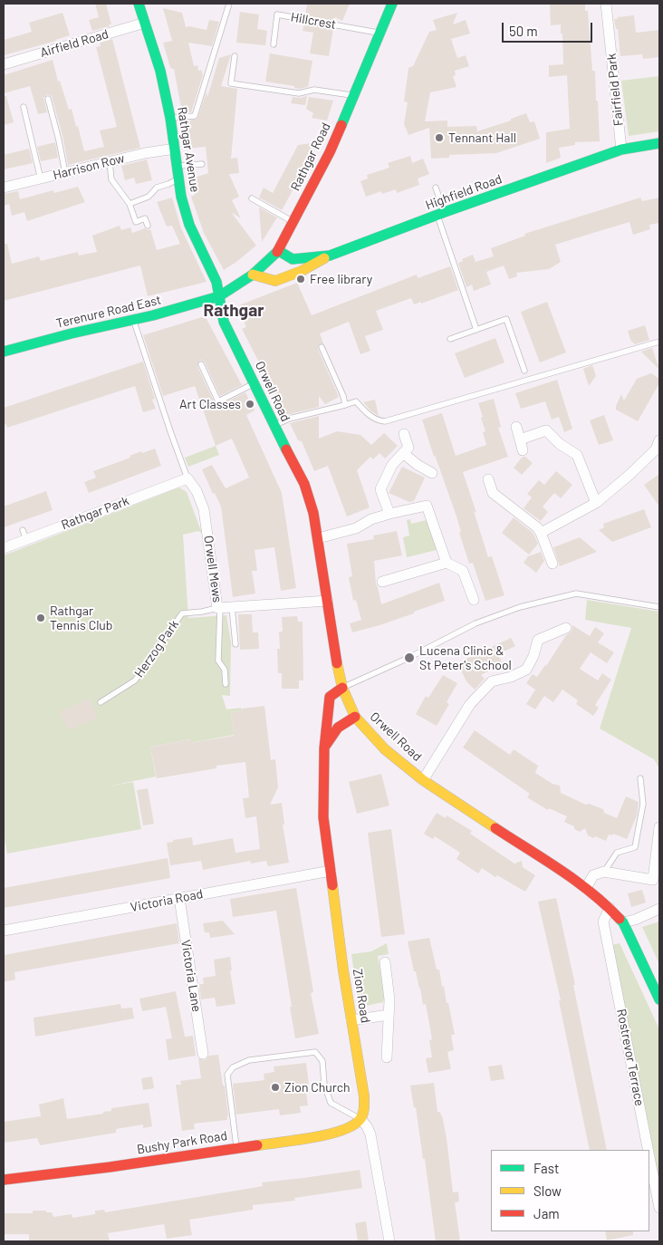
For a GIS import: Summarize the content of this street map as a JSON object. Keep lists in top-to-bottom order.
{
  "streets": {
    "street": [
      "Airfield Road",
      "Fairfield Park",
      "Rathgar Avenue",
      "Rathgar Road",
      "Harrison Row",
      "Highfield Road",
      "Terenure Road East",
      "Orwell Road",
      "Rathgar Park",
      "Orwell Mews",
      "Victoria Road",
      "Victoria Lane",
      "Zion Road",
      "Rostrevor Terrace",
      "Bushy Park Road"
    ],
    "lane": ["Hillcrest", "Herzog Park"]
  },
  "crossings": [
    ["Hillcrest", "Rathgar Road"],
    ["Airfield Road", "Rathgar Avenue"],
    ["Fairfield Park", "Highfield Road"],
    ["Rathgar Avenue", "Rathgar Road"],
    ["Rathgar Avenue", "Harrison Row"],
    ["Rathgar Avenue", "Terenure Road East"],
    ["Rathgar Avenue", "Orwell Road"],
    ["Rathgar Road", "Highfield Road"],
    ["Rathgar Road", "Terenure Road East"],
    ["Rathgar Road", "Orwell Road"],
    ["Terenure Road East", "Orwell Road"],
    ["Orwell Road", "Orwell Mews"],
    ["Orwell Road", "Zion Road"],
    ["Orwell Road", "Rostrevor Terrace"],
    ["Rathgar Park", "Orwell Mews"],
    ["Orwell Mews", "Herzog Park"],
    ["Victoria Road", "Victoria Lane"],
    ["Victoria Road", "Zion Road"],
    ["Zion Road", "Bushy Park Road"]
  ],
  "districts": ["Rathgar"],
  "places": [
    "Tennant Hall",
    "Free library",
    "Art Classes",
    "Rathgar Tennis Club",
    "Lucena Clinic & St Peter's School",
    "Zion Church"
  ],
  "legend": ["Fast", "Slow", "Jam"],
  "scale_bar": "50 m"
}
